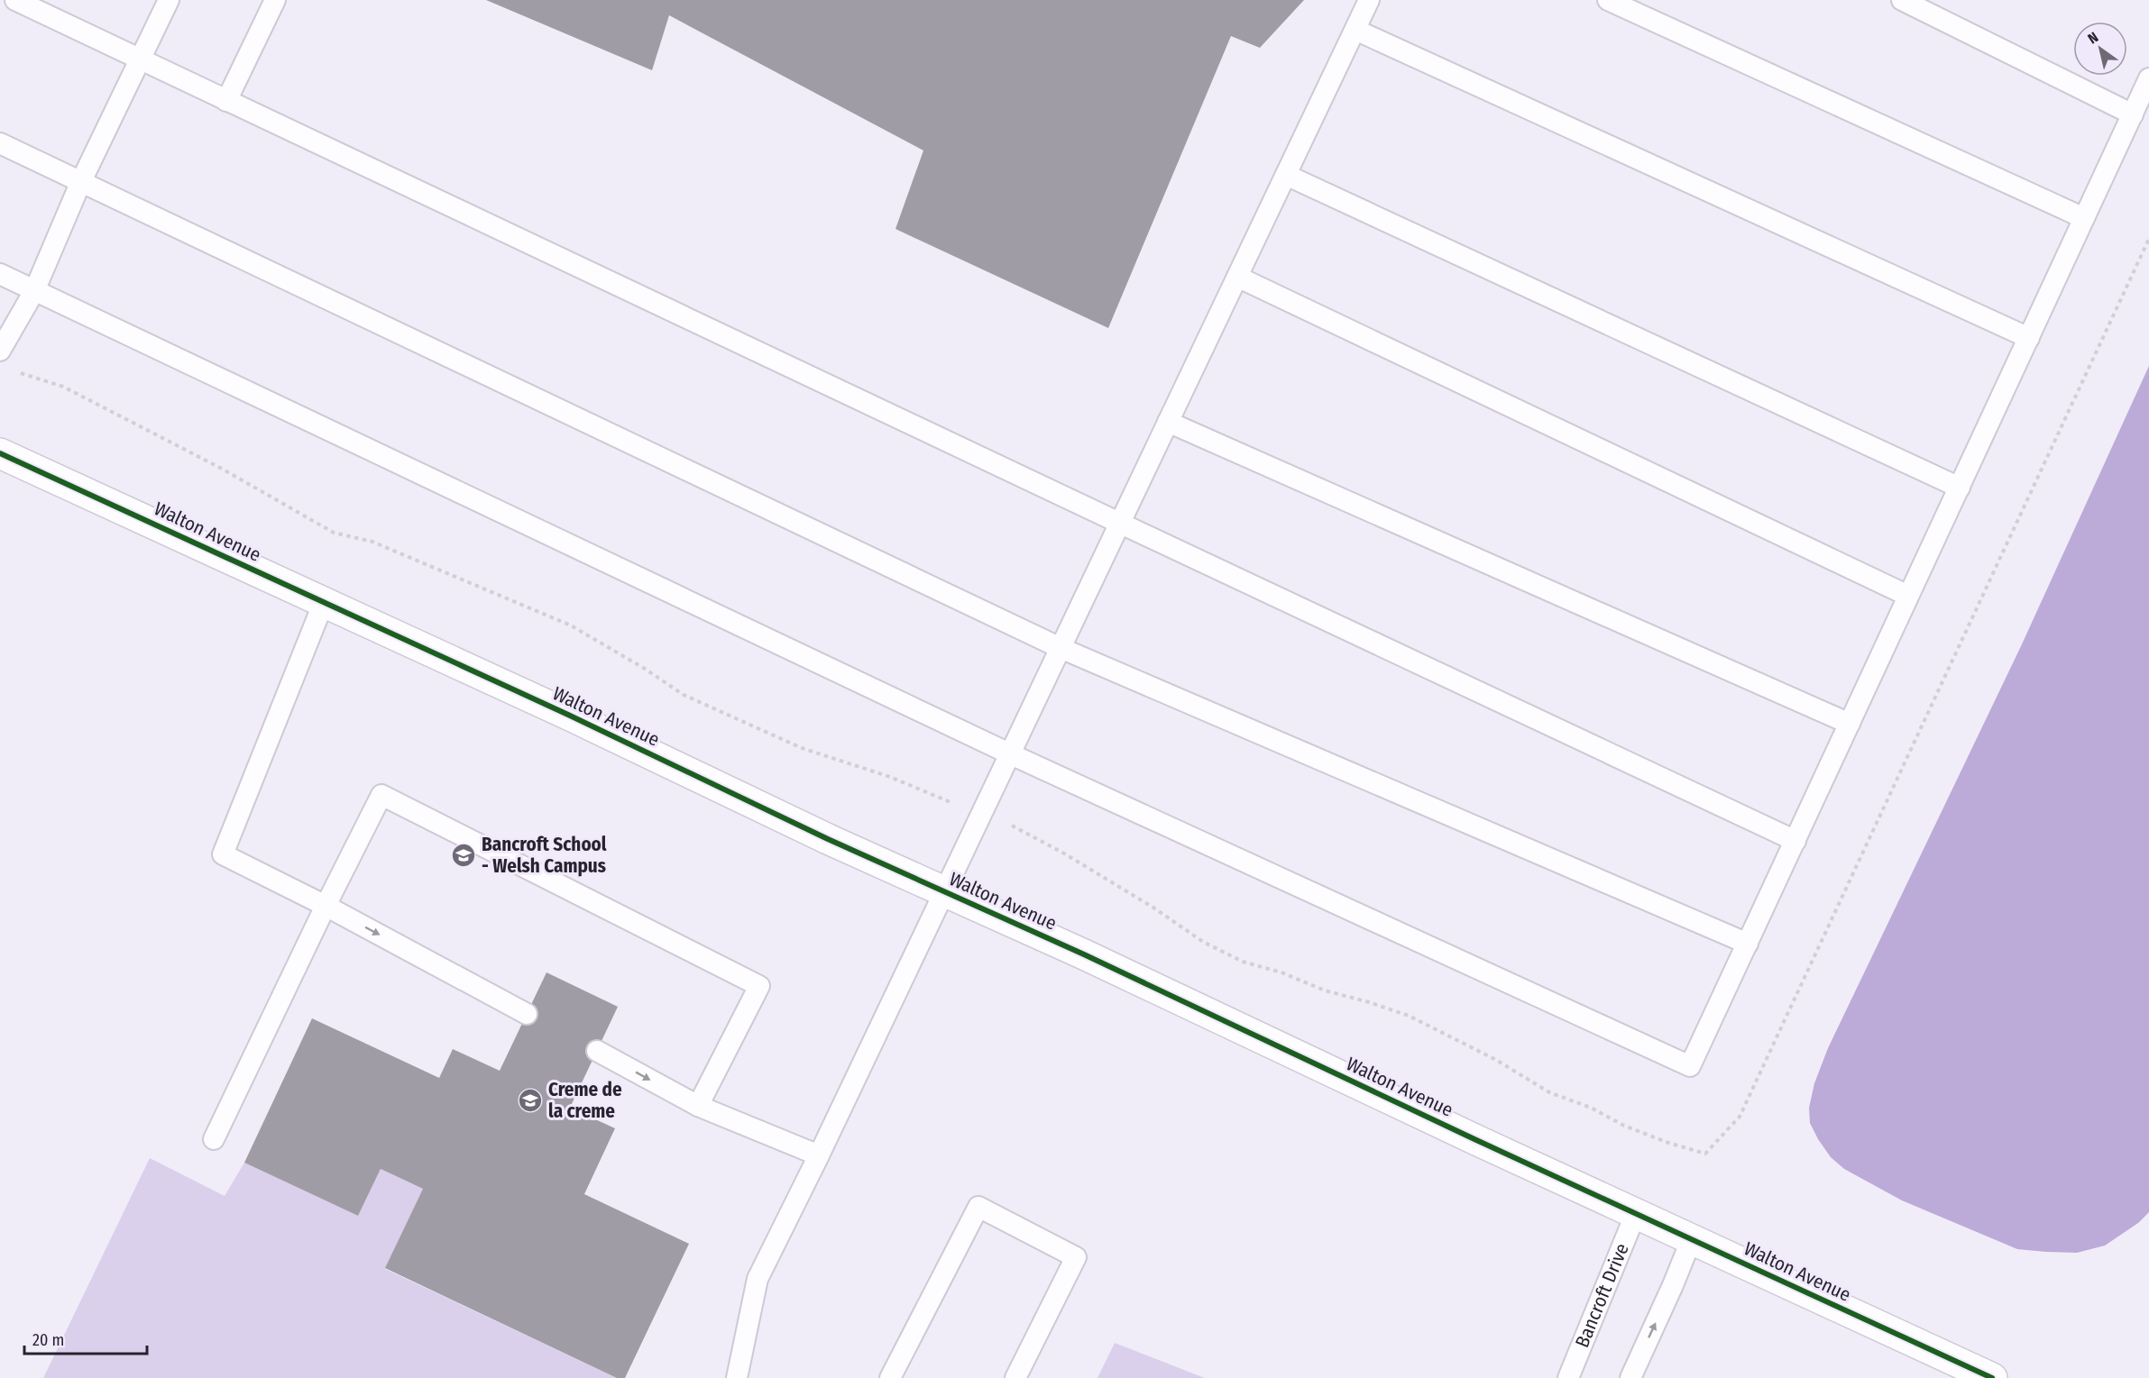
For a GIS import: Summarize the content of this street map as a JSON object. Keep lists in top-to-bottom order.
{
  "streets": {
    "street": ["Walton Avenue"],
    "lane": ["Bancroft Drive"]
  },
  "crossings": [
    ["Walton Avenue", "Bancroft Drive"]
  ],
  "places": {
    "school or university": ["Bancroft School - Welsh Campus", "Creme de la creme"]
  },
  "scale_bar": "20 m",
  "north": "top left"
}
